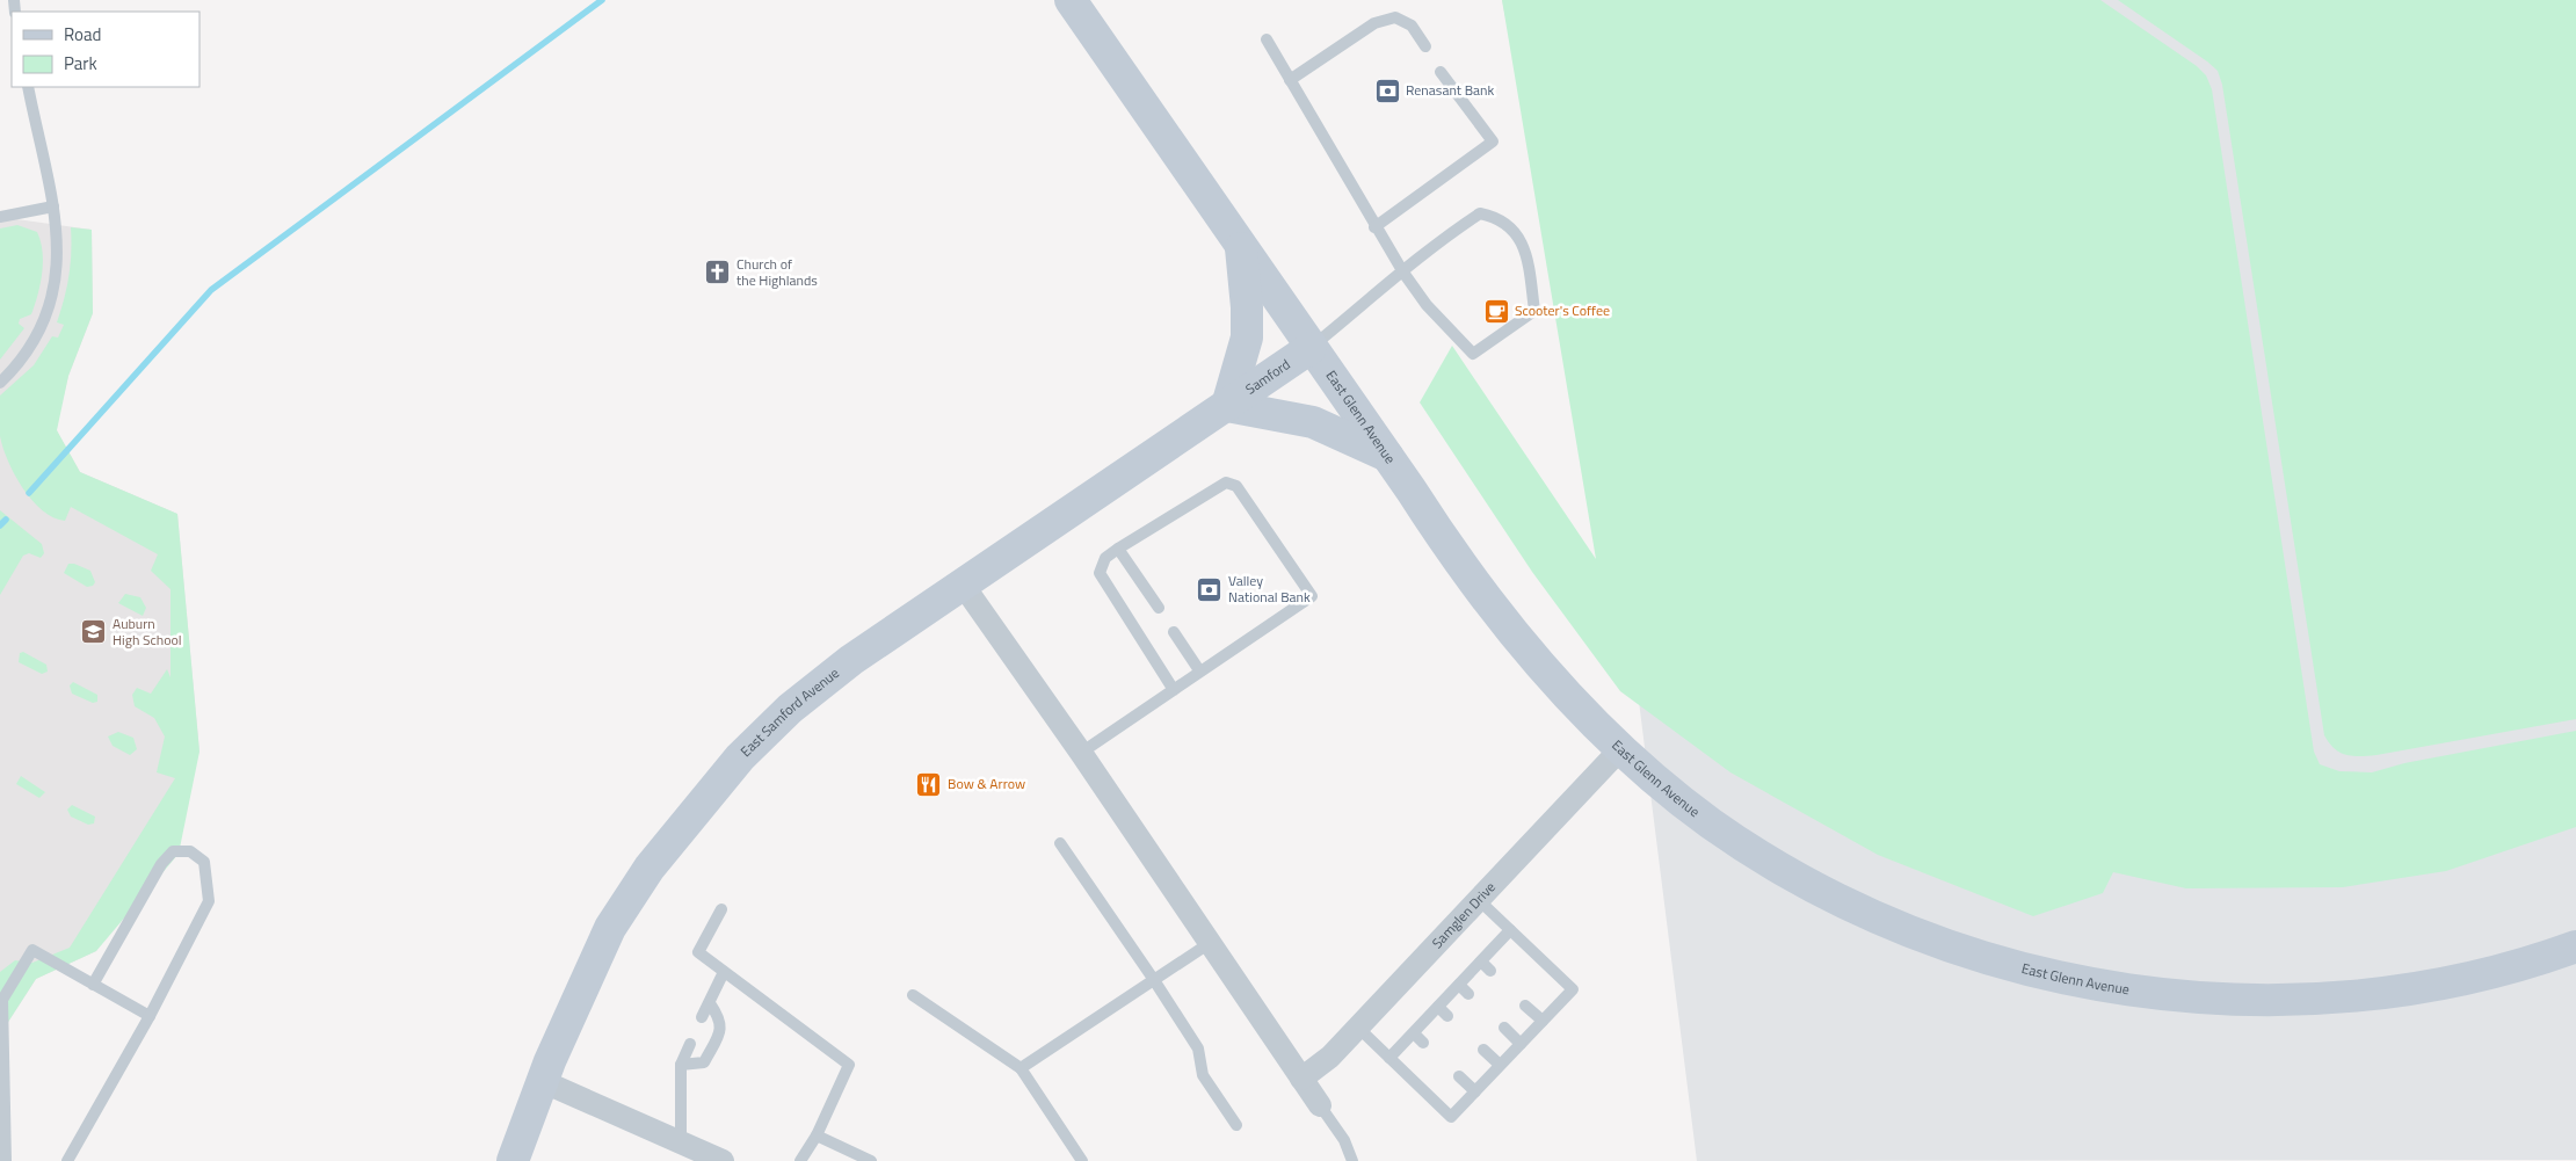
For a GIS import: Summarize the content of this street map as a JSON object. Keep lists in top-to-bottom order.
{
  "streets": {
    "main road": ["Samford", "East Glenn Avenue", "East Samford Avenue"],
    "street": ["Samglen Drive"]
  },
  "crossings": [
    ["Samford", "East Glenn Avenue"],
    ["Samford", "East Samford Avenue"],
    ["East Glenn Avenue", "Samglen Drive"]
  ],
  "places": {
    "bank": ["Renasant Bank", "Valley National Bank"],
    "church": ["Church of the Highlands"],
    "cafe": ["Scooter's Coffee"],
    "school or university": ["Auburn High School"],
    "restaurant": ["Bow & Arrow"]
  },
  "legend": ["Road", "Park"]
}
